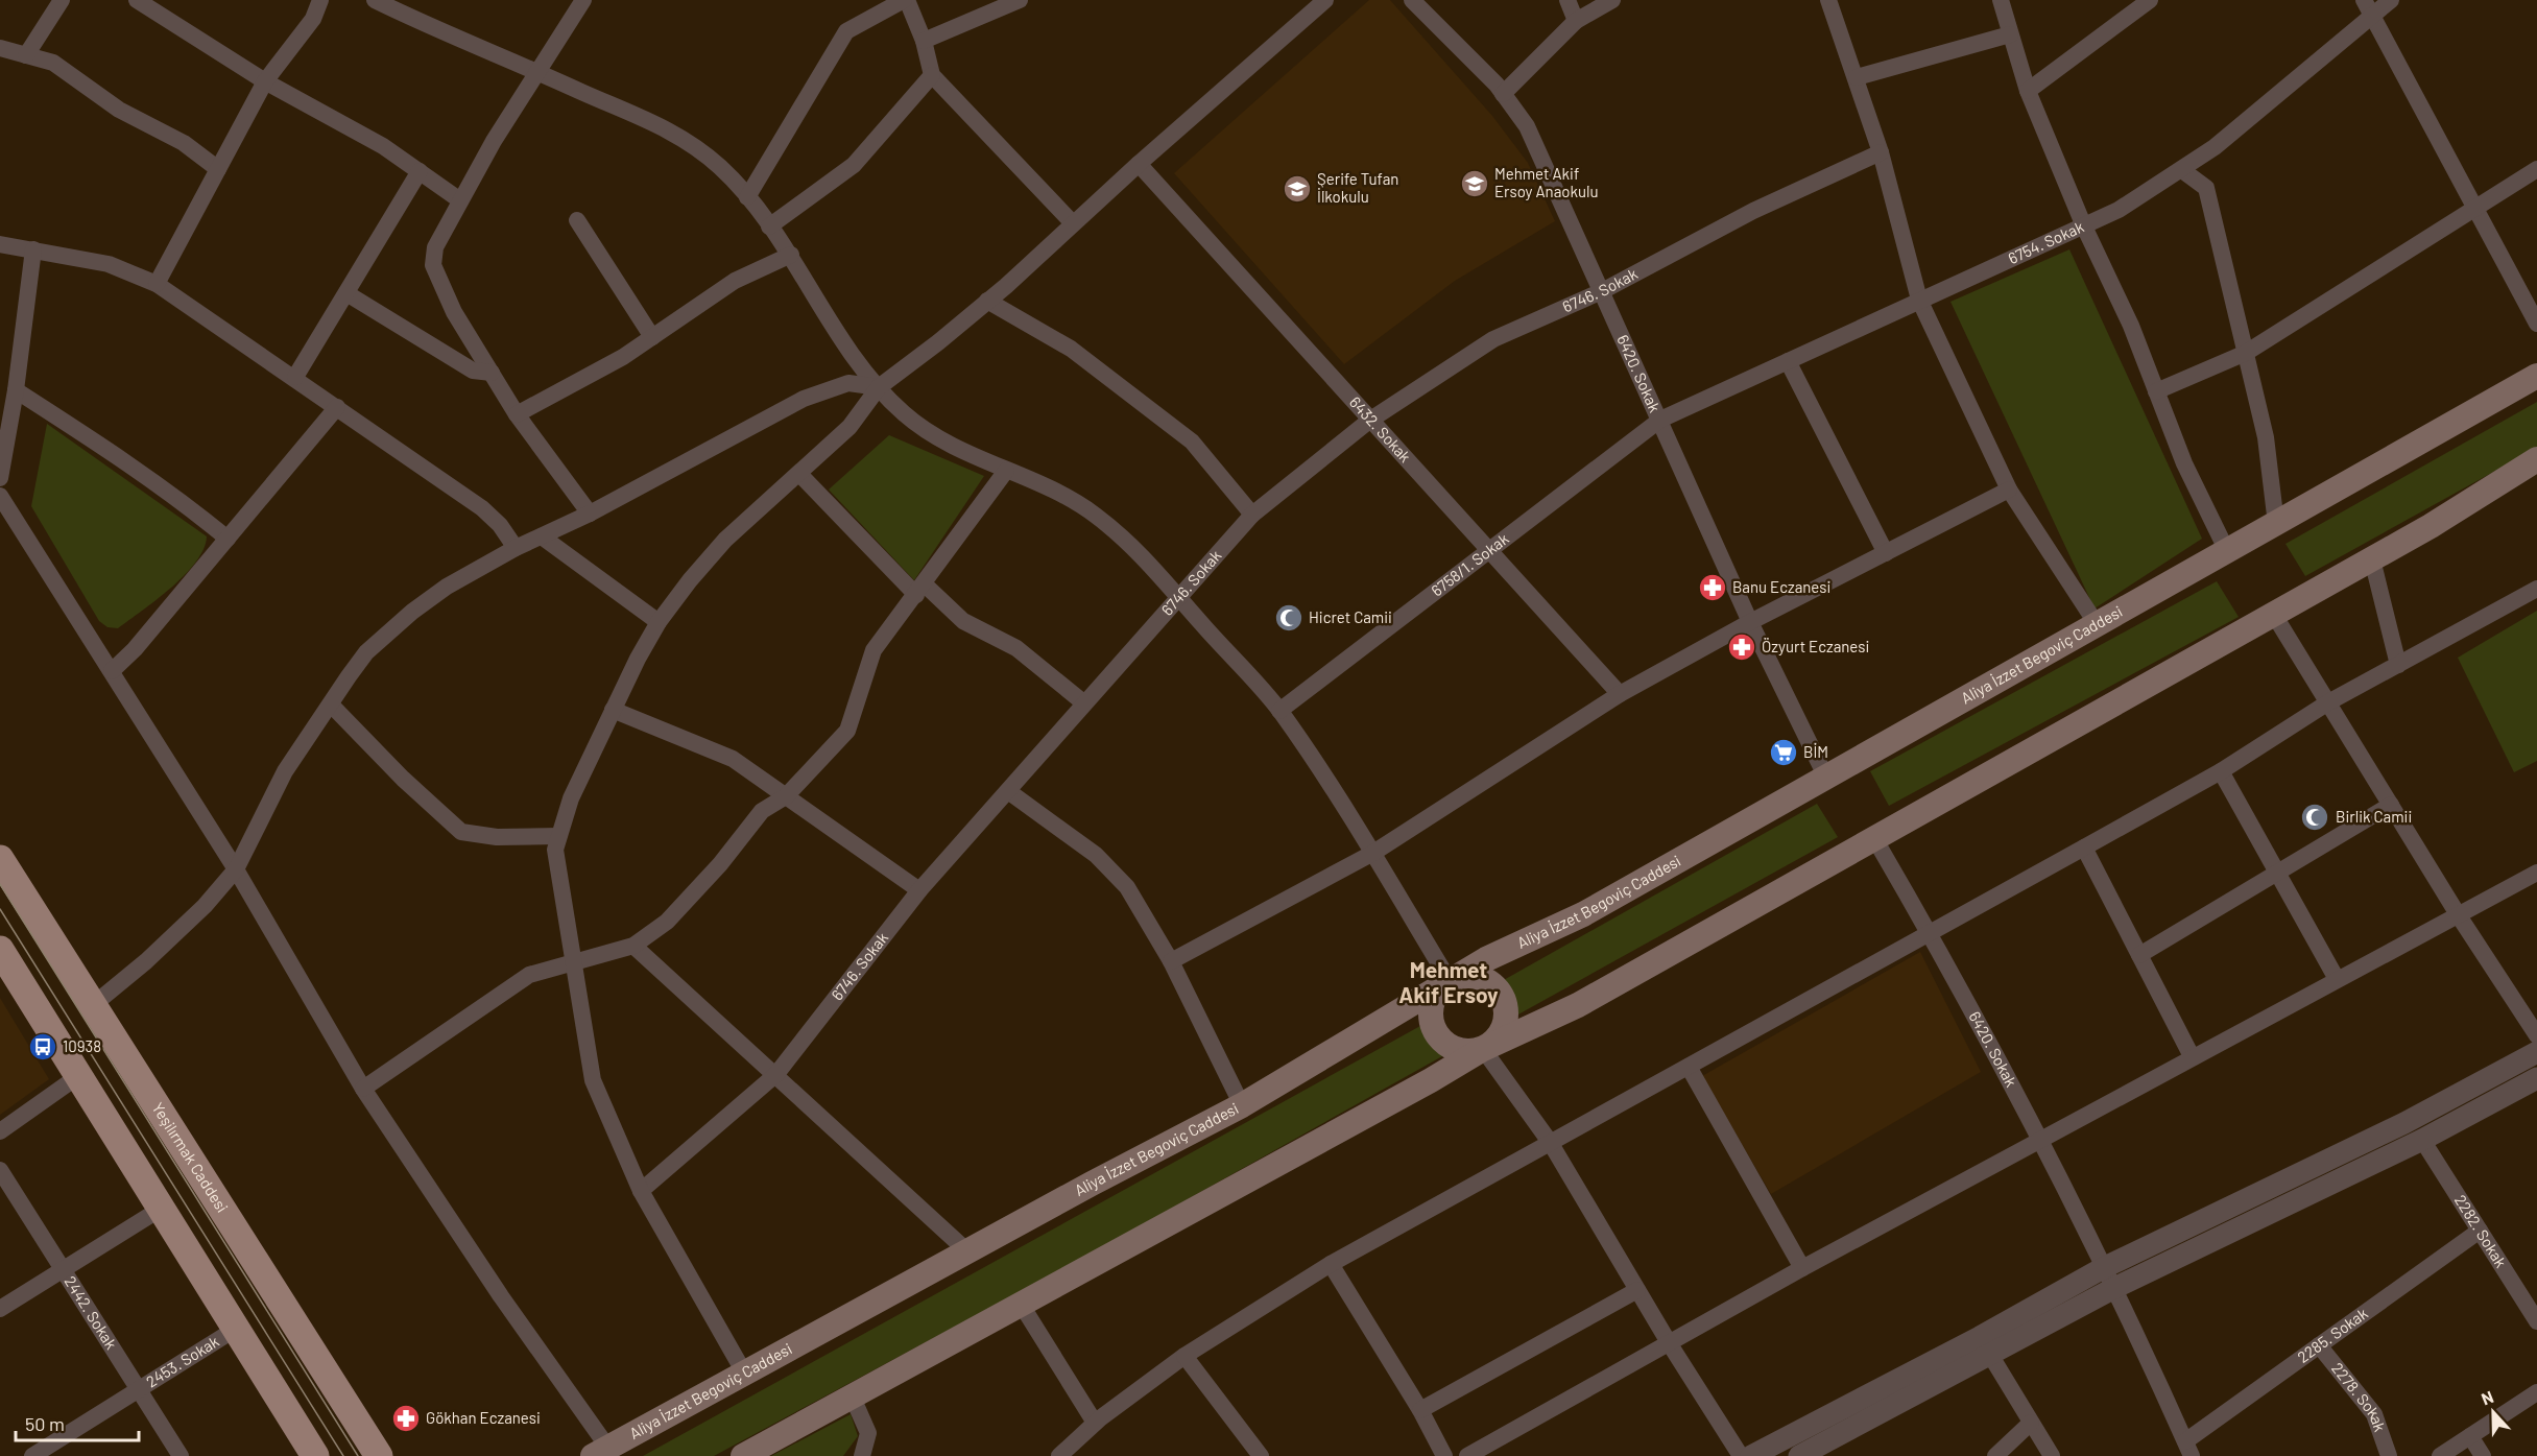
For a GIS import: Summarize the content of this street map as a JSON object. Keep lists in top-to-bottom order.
{
  "streets": {
    "main road": ["Aliya İzzet Begoviç Caddesi", "Yeşilırmak Caddesi"],
    "street": [
      "6754. Sokak",
      "6746. Sokak",
      "6420. Sokak",
      "6432. Sokak",
      "6758/1. Sokak",
      "2282. Sokak",
      "2442. Sokak",
      "2285. Sokak",
      "2453. Sokak",
      "2278. Sokak"
    ]
  },
  "crossings": [
    ["6754. Sokak", "6420. Sokak"],
    ["6754. Sokak", "6758/1. Sokak"],
    ["6746. Sokak", "6420. Sokak"],
    ["6746. Sokak", "6432. Sokak"],
    ["6420. Sokak", "6758/1. Sokak"],
    ["6420. Sokak", "Aliya İzzet Begoviç Caddesi"],
    ["6420. Sokak", "2285. Sokak"],
    ["6432. Sokak", "6758/1. Sokak"],
    ["2282. Sokak", "2285. Sokak"],
    ["2442. Sokak", "2453. Sokak"],
    ["2285. Sokak", "2278. Sokak"]
  ],
  "districts": ["Mehmet Akif Ersoy"],
  "places": {
    "school or university": ["Mehmet Akif Ersoy Anaokulu", "Şerife Tufan İlkokulu"],
    "pharmacy": ["Banu Eczanesi", "Özyurt Eczanesi", "Gökhan Eczanesi"],
    "mosque": ["Hicret Camii", "Birlik Camii"],
    "supermarket": ["BİM"],
    "bus stop": ["10938"]
  },
  "scale_bar": "50 m",
  "north": "top"
}
